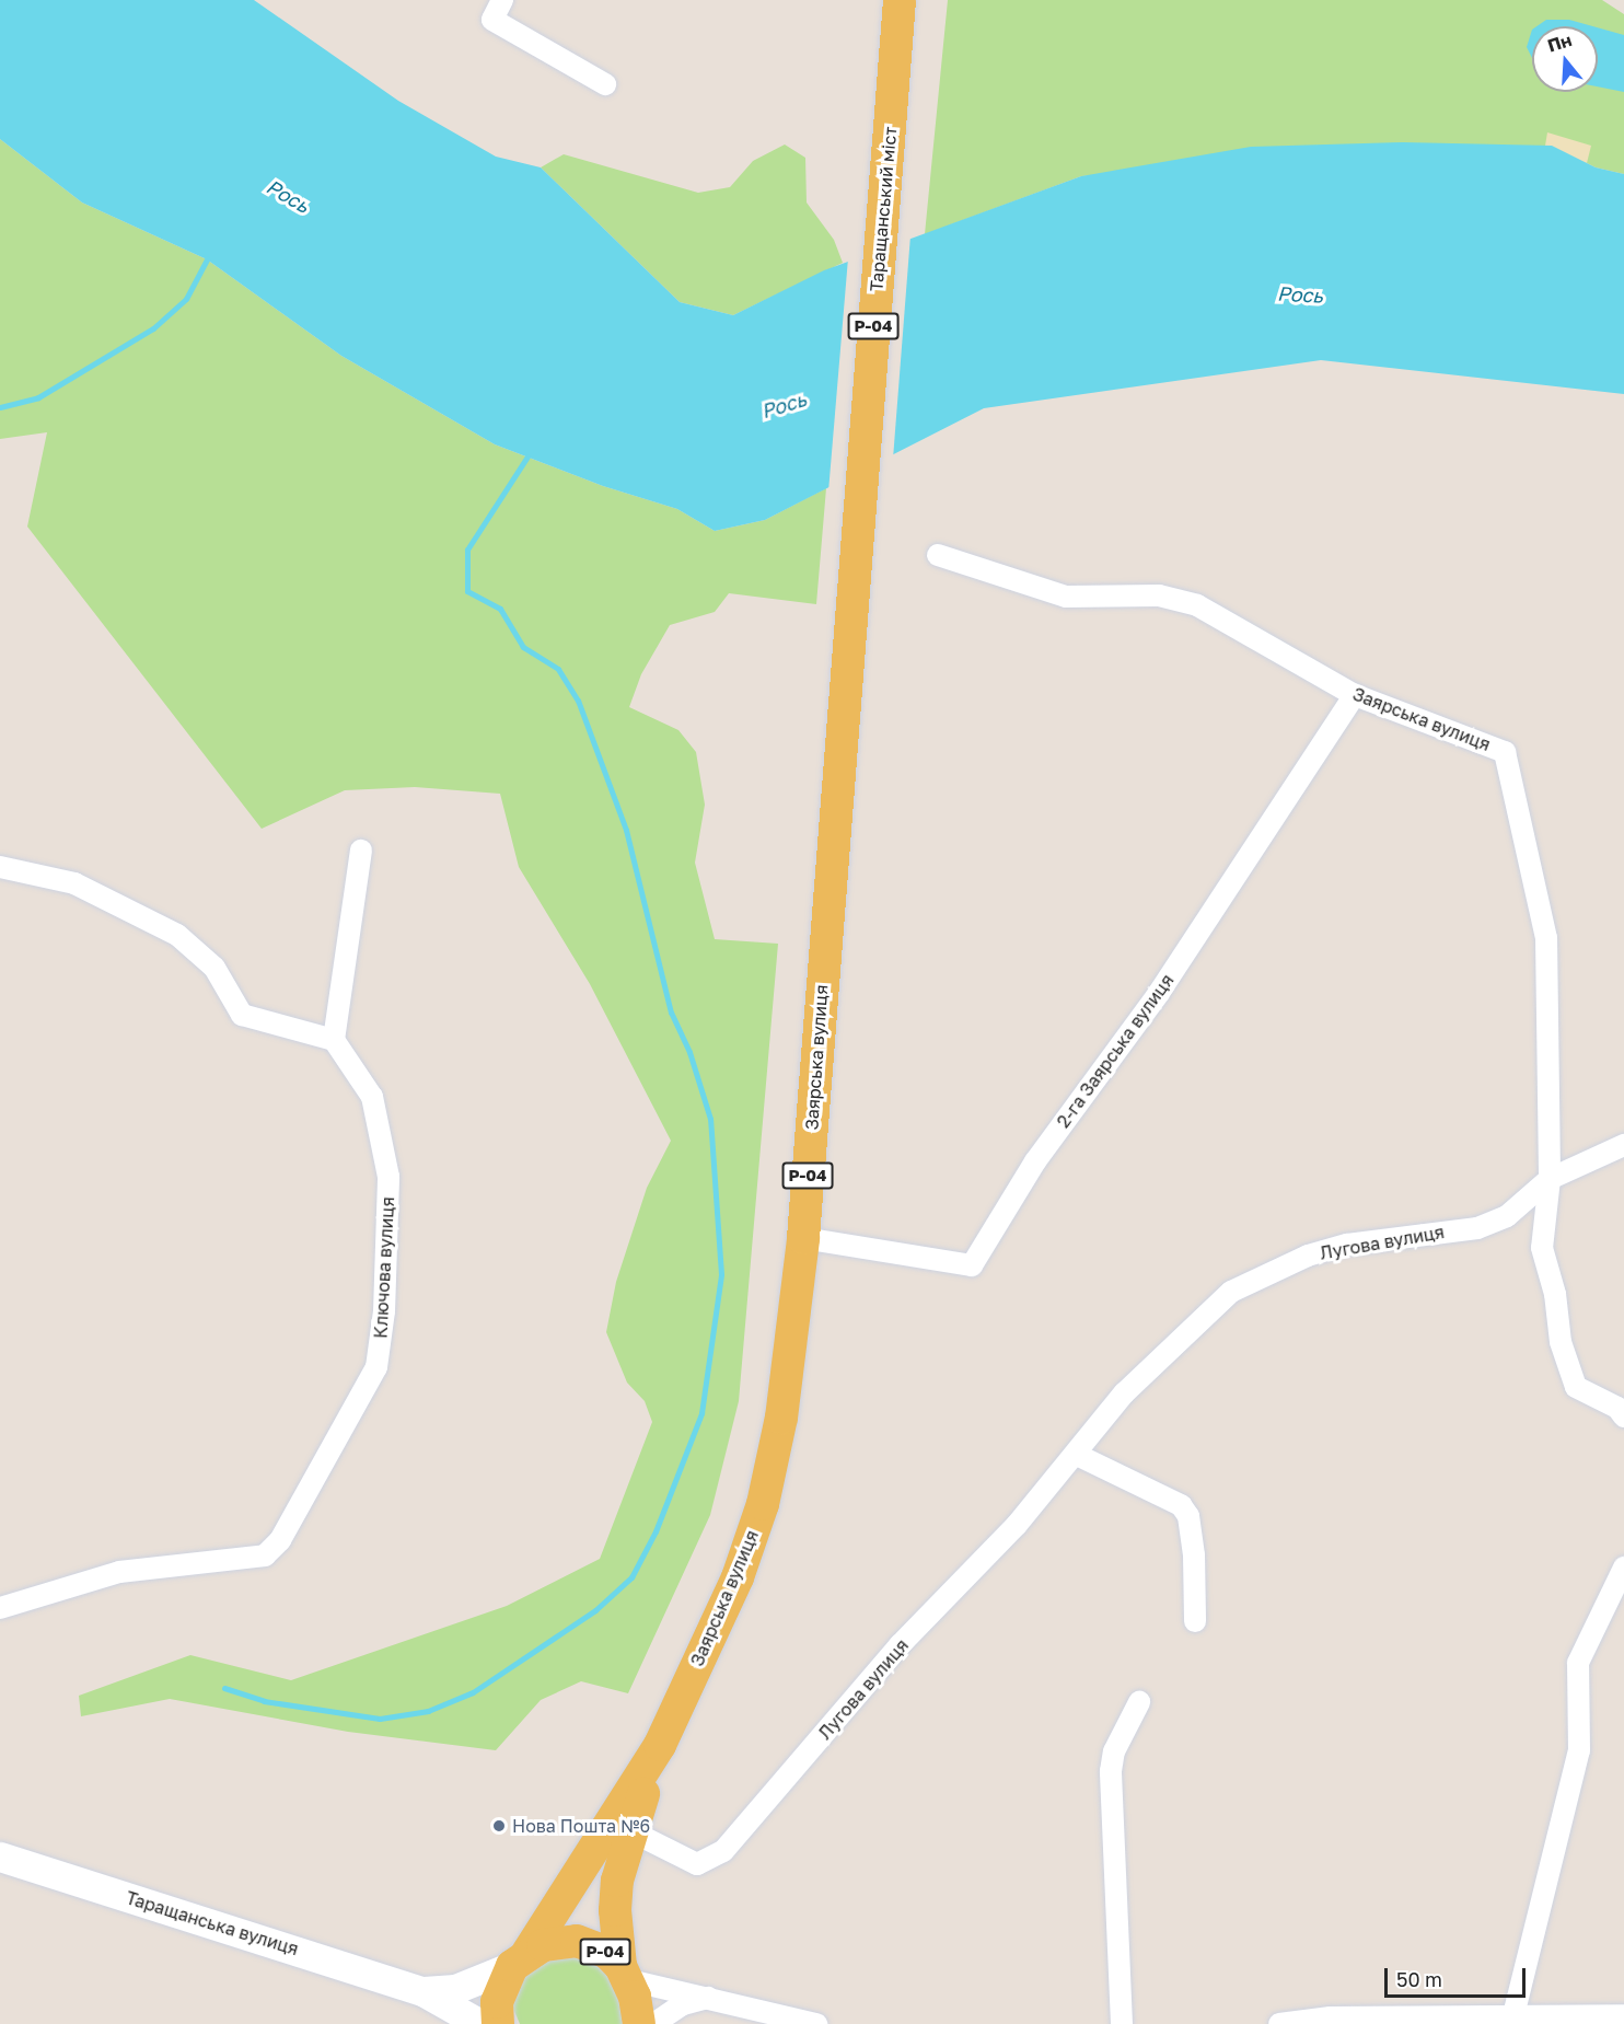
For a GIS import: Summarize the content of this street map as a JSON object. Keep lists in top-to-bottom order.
{
  "streets": {
    "main road": [
      "Таращанський міст",
      "Р-04",
      "Заярська вулиця",
      "Таращанська вулиця"
    ],
    "street": ["2-га Заярська вулиця", "Лугова вулиця", "Ключова вулиця"]
  },
  "crossings": [
    ["Таращанський міст", "Заярська вулиця"],
    ["Р-04", "Заярська вулиця"],
    ["Р-04", "Таращанська вулиця"],
    ["Заярська вулиця", "2-га Заярська вулиця"],
    ["Заярська вулиця", "Лугова вулиця"],
    ["Заярська вулиця", "Таращанська вулиця"]
  ],
  "water": ["Рось"],
  "places": ["Нова Пошта №6"],
  "scale_bar": "50 m",
  "north": "top"
}
